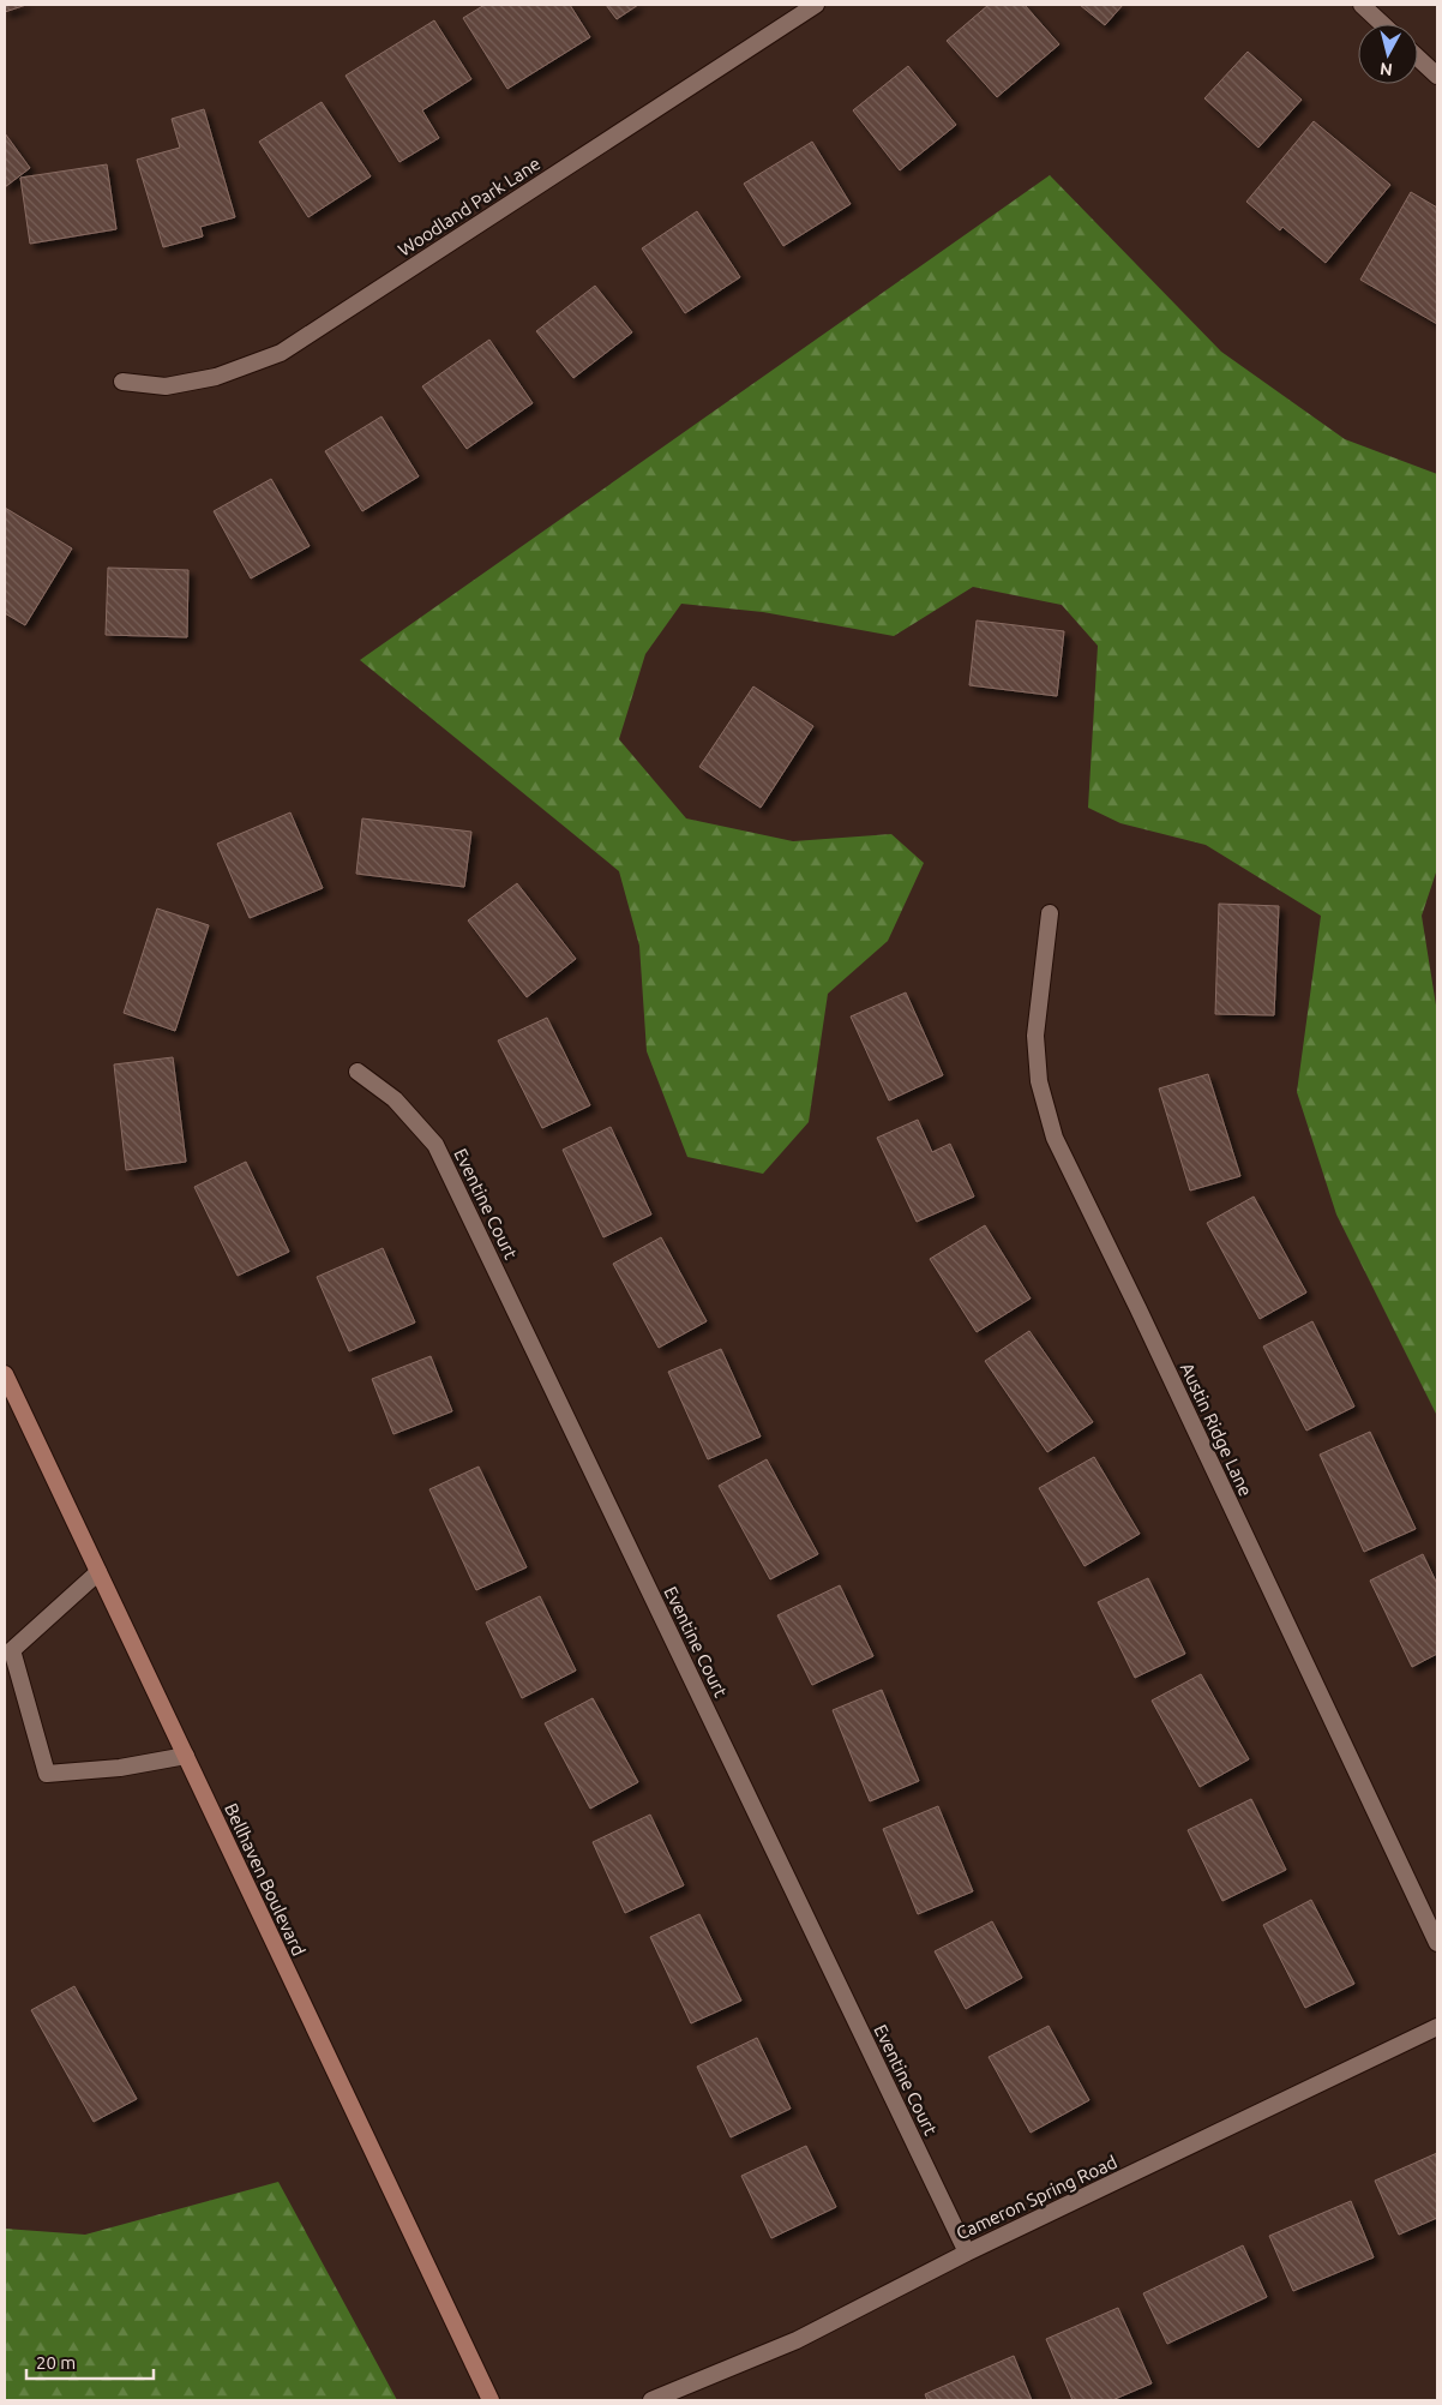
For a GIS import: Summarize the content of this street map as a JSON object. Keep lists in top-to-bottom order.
{
  "streets": {
    "main road": ["Bellhaven Boulevard"],
    "street": [
      "Woodland Park Lane",
      "Eventine Court",
      "Austin Ridge Lane",
      "Cameron Spring Road"
    ]
  },
  "crossings": [
    ["Eventine Court", "Cameron Spring Road"]
  ],
  "scale_bar": "20 m",
  "north": "bottom"
}
